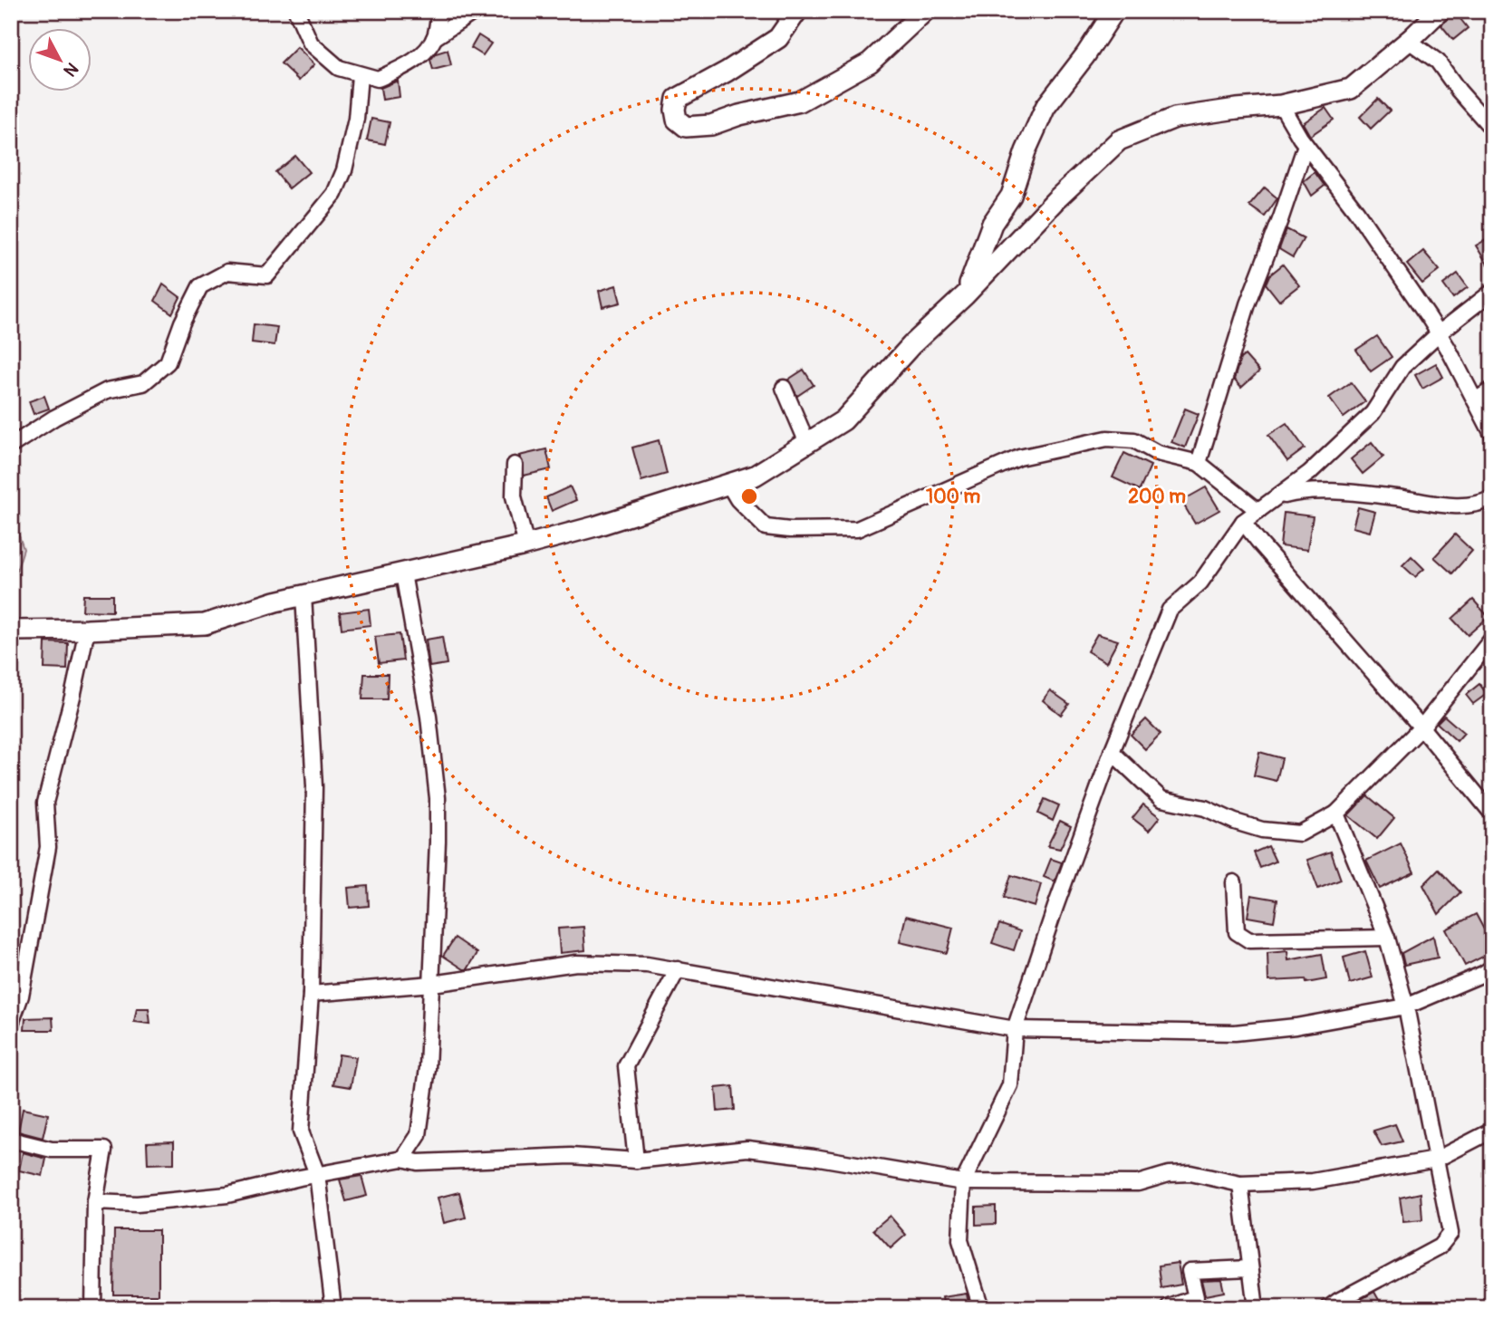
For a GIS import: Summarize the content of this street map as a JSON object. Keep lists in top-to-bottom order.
{
  "north": "bottom right",
  "rings": ["100 m", "200 m"]
}
